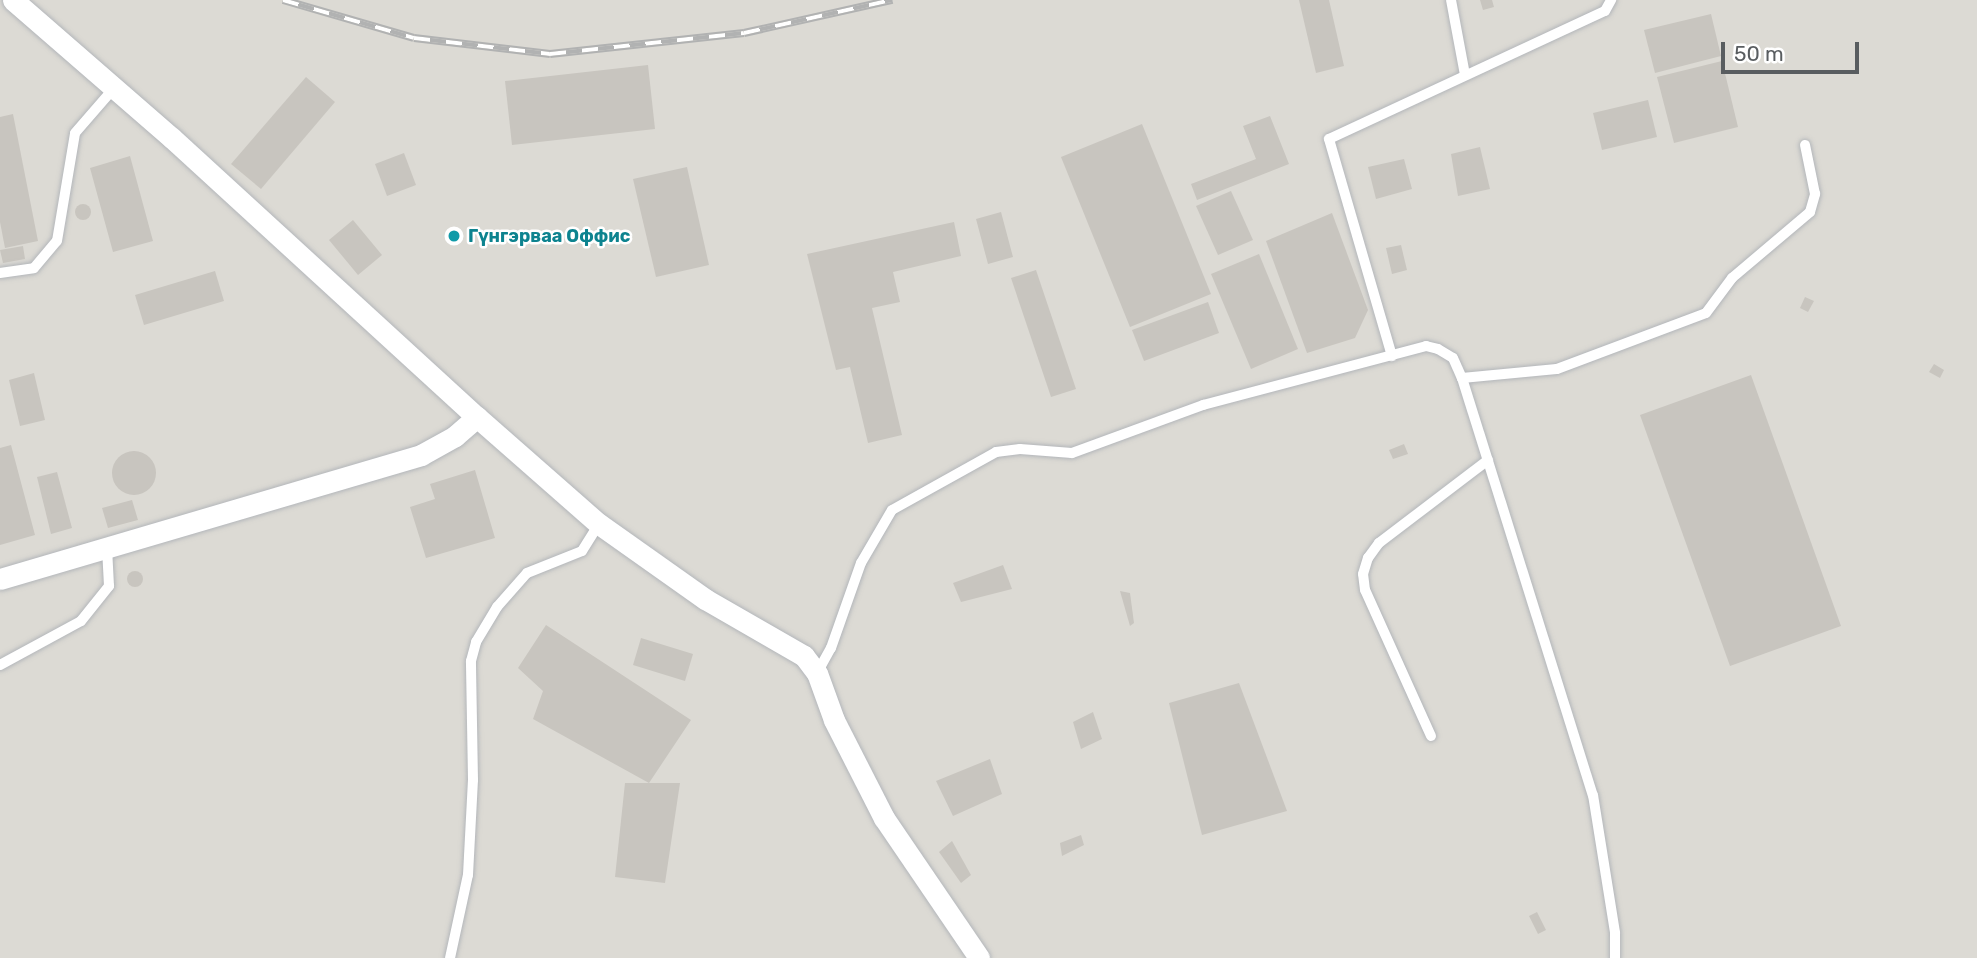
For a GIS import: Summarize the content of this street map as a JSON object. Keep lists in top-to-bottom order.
{
  "places": ["Гүнгэрваа Оффис"],
  "scale_bar": "50 m"
}
